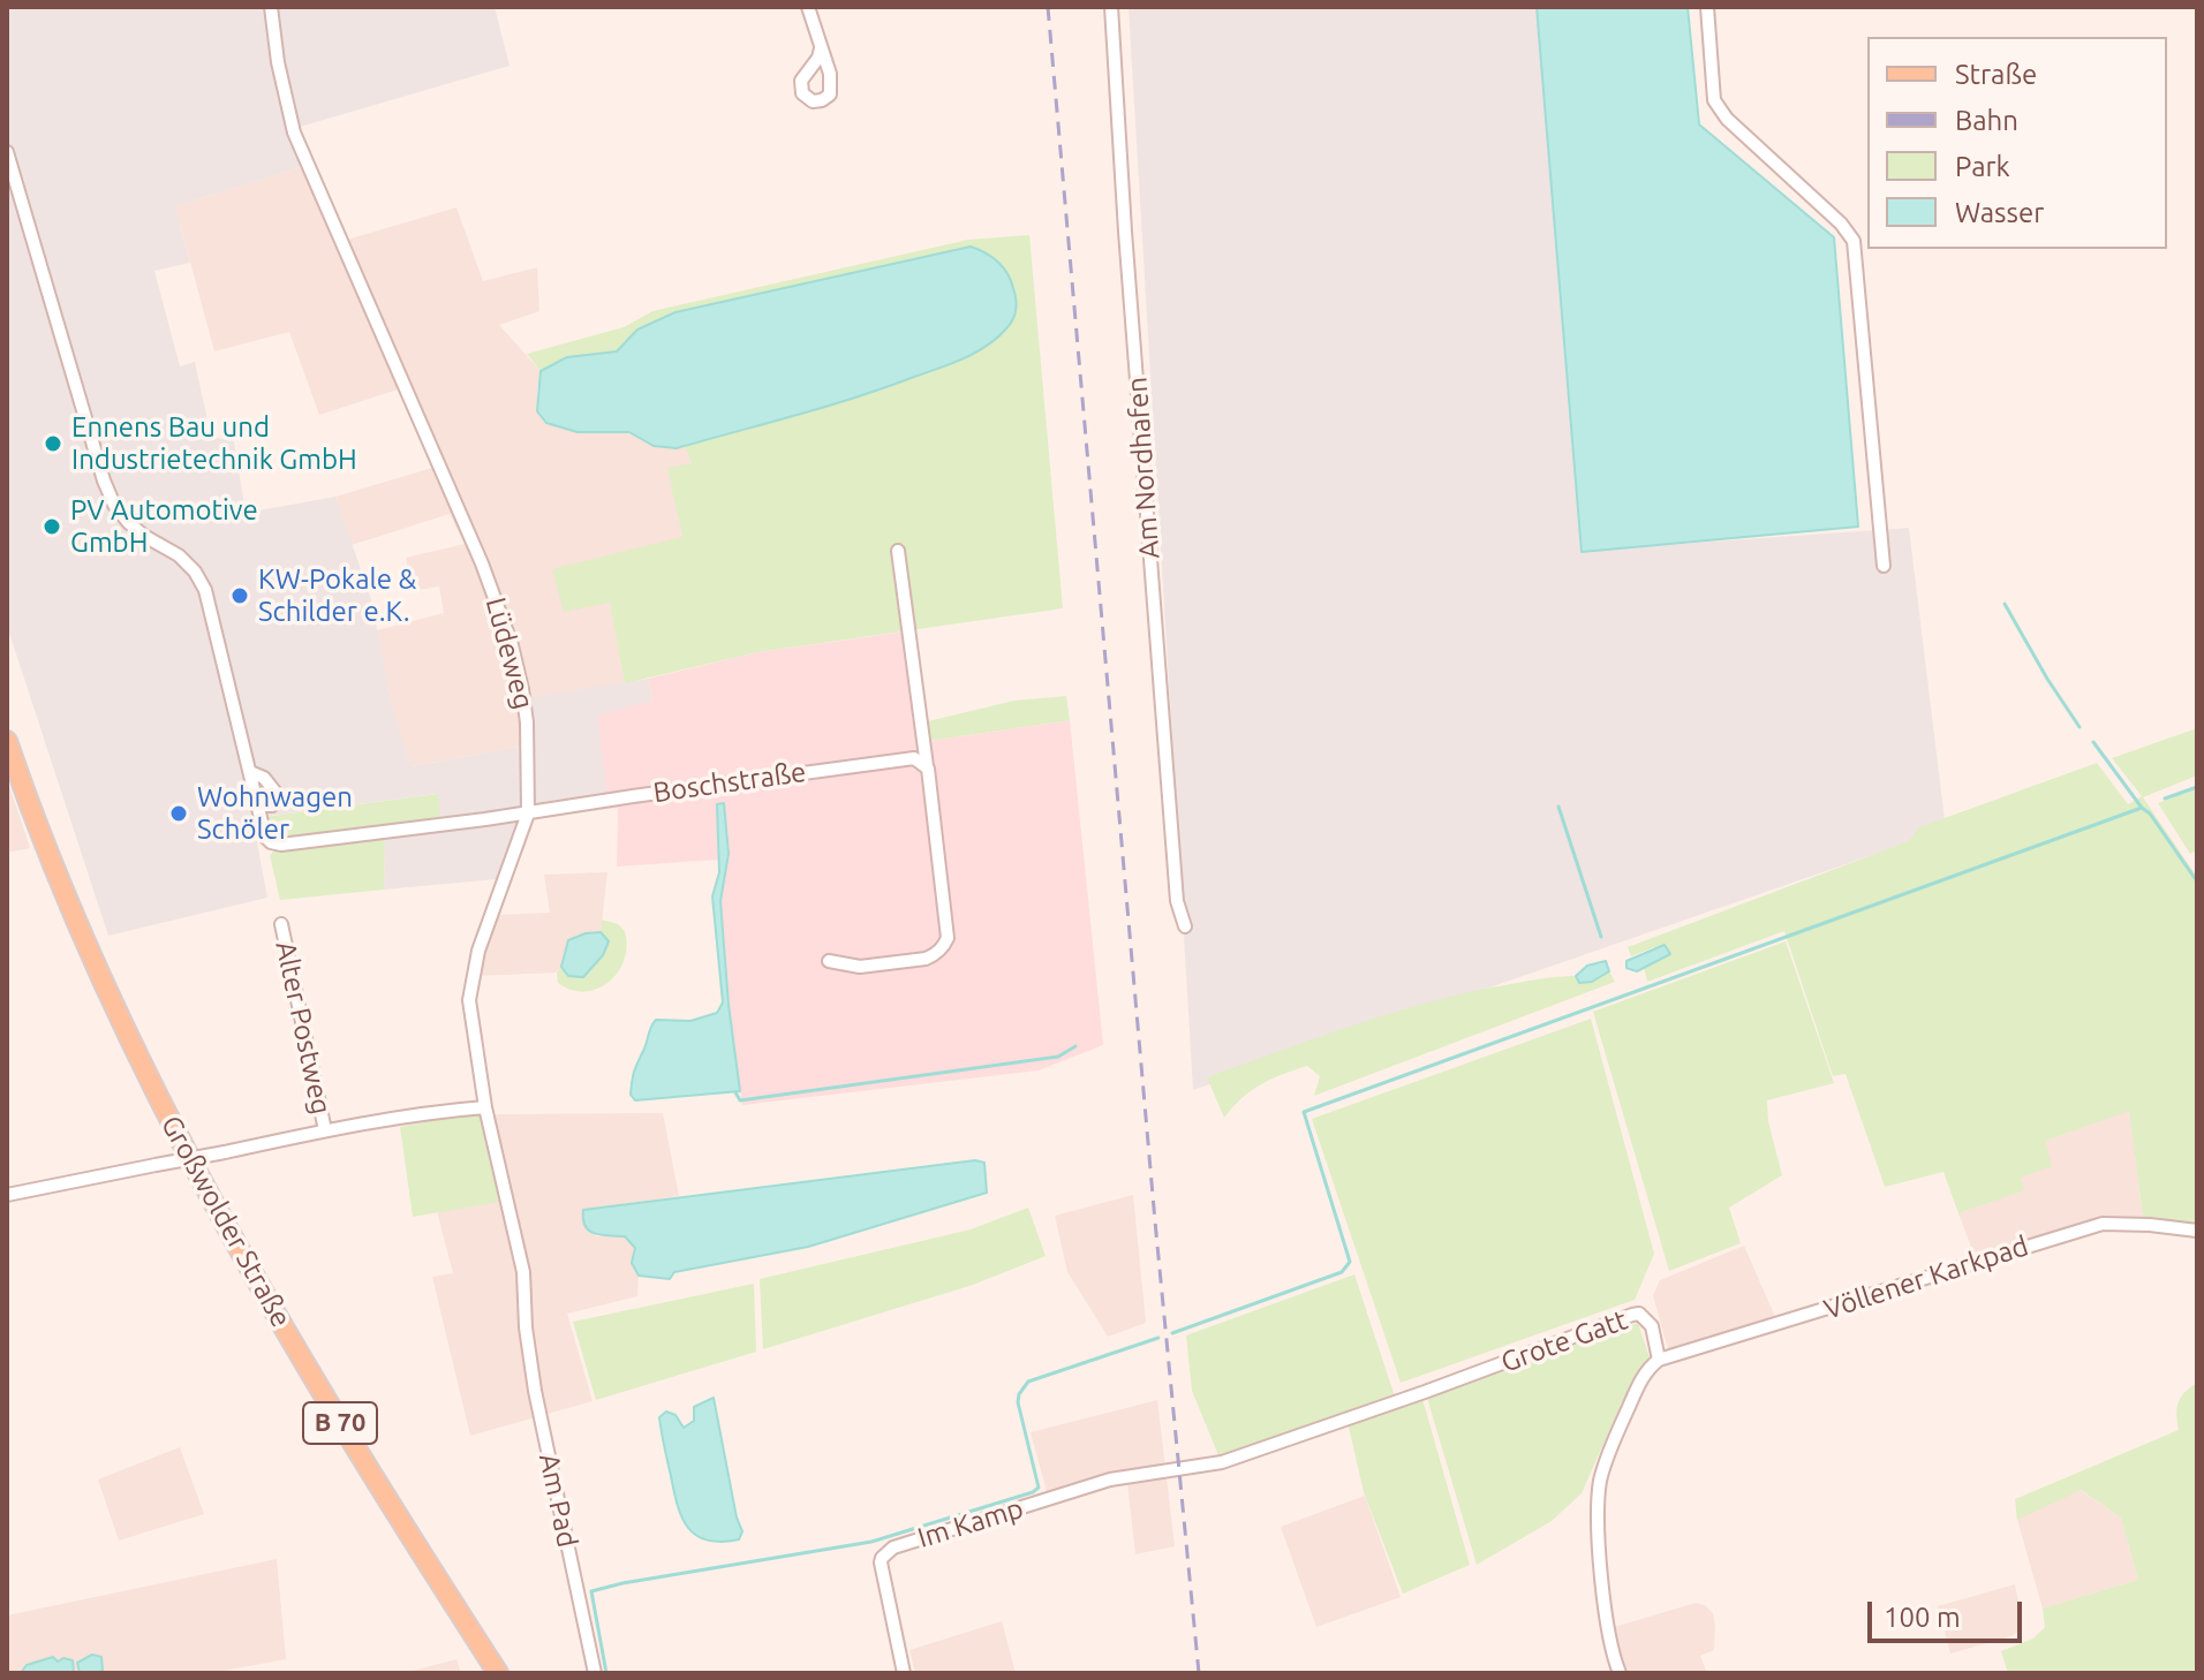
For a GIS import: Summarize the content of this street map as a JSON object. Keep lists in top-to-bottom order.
{
  "streets": {
    "main road": ["Großwolder Straße", "B 70"],
    "street": [
      "Am Nordhafen",
      "Lüdeweg",
      "Boschstraße",
      "Alter Postweg",
      "Völlener Karkpad",
      "Grote Gatt",
      "Am Pad",
      "Im Kamp"
    ]
  },
  "crossings": [
    ["Lüdeweg", "Boschstraße"],
    ["Lüdeweg", "Alter Postweg"],
    ["Lüdeweg", "Am Pad"],
    ["Völlener Karkpad", "Grote Gatt"],
    ["Grote Gatt", "Im Kamp"]
  ],
  "places": [
    "Ennens Bau und Industrietechnik GmbH",
    "PV Automotive GmbH",
    "KW-Pokale & Schilder e.K.",
    "Wohnwagen Schöler"
  ],
  "legend": [
    "Straße",
    "Bahn",
    "Park",
    "Wasser"
  ],
  "scale_bar": "100 m"
}
